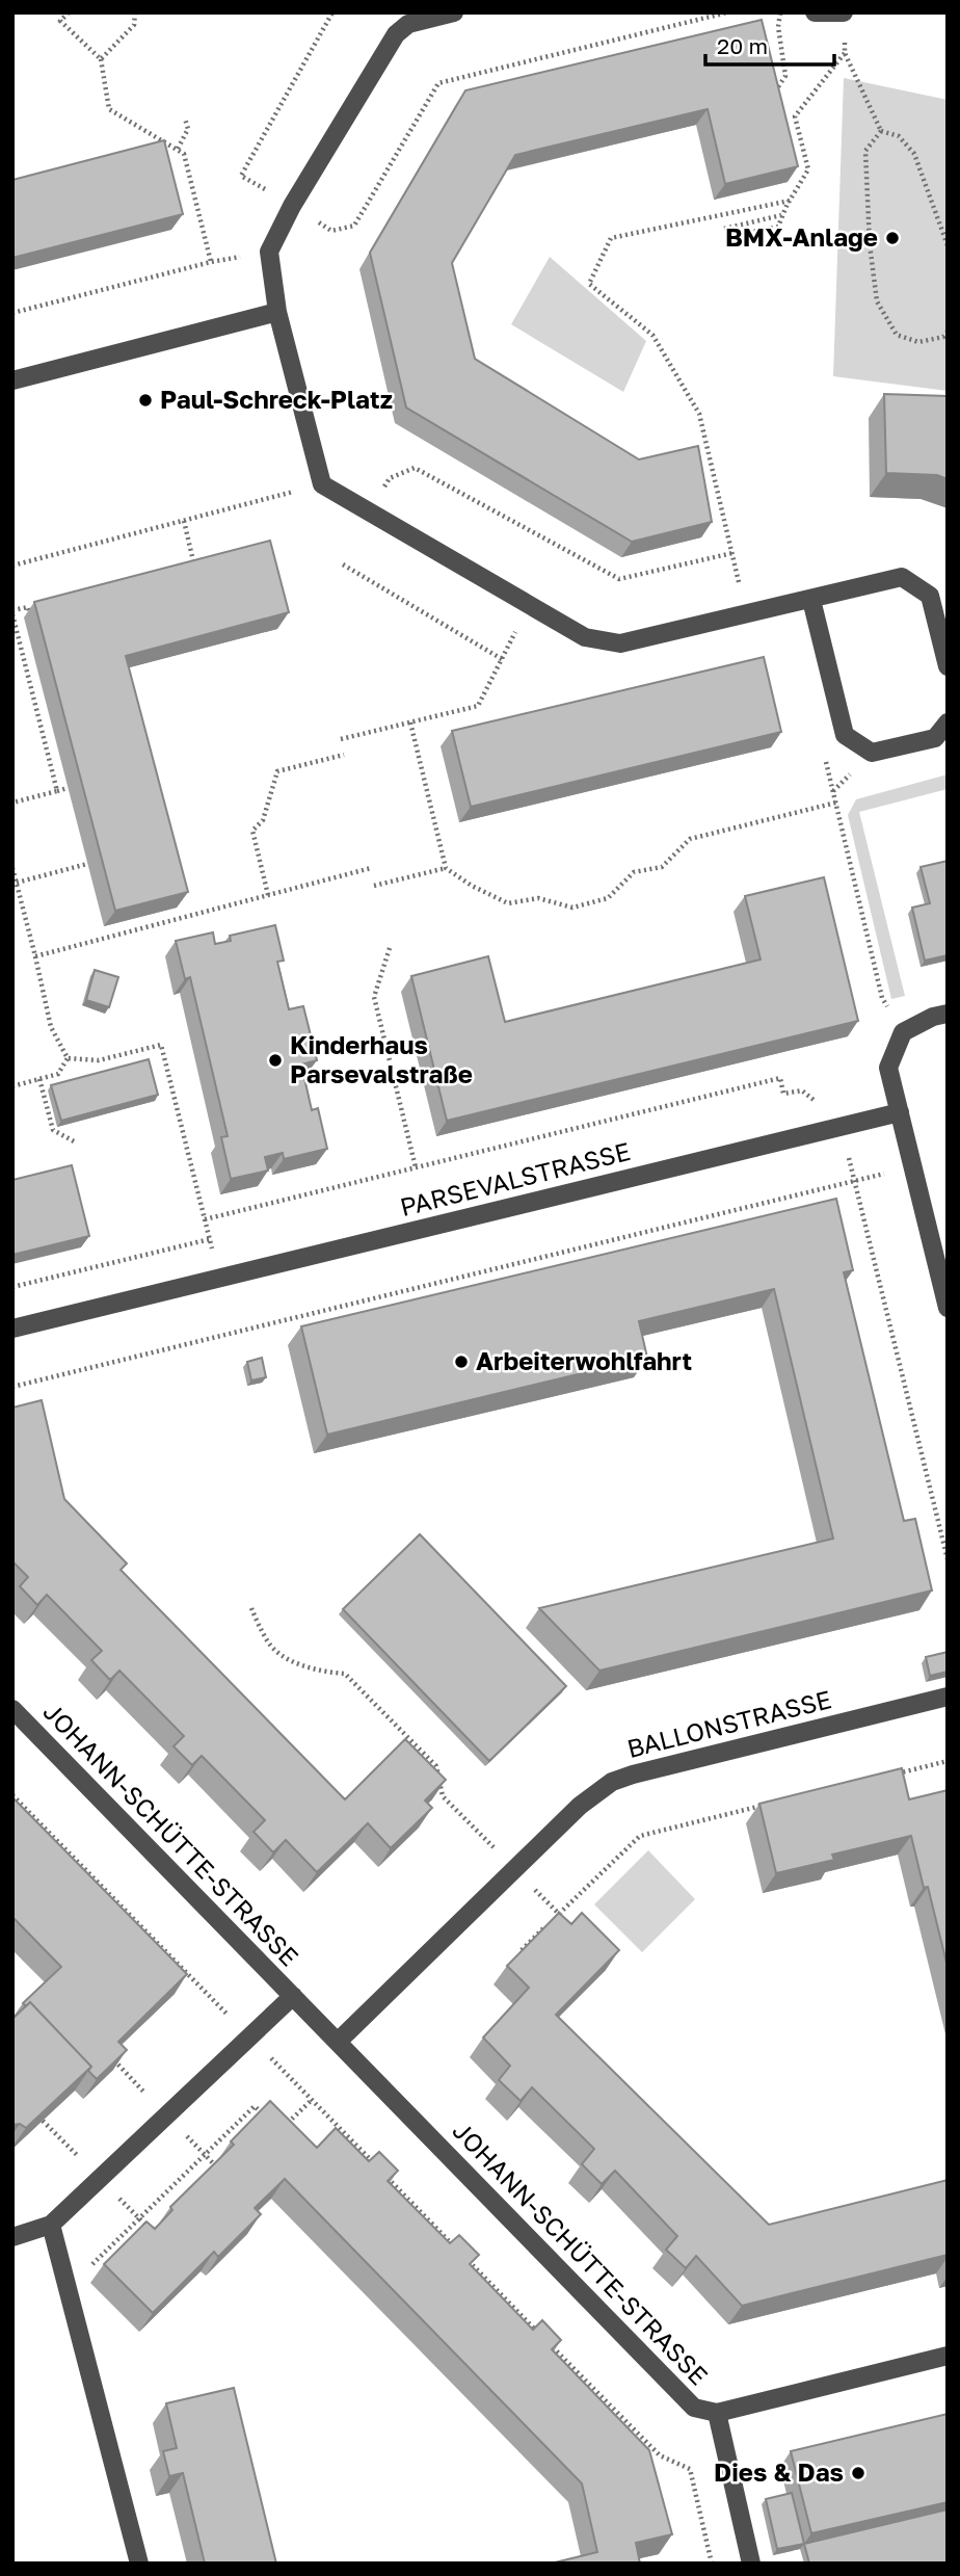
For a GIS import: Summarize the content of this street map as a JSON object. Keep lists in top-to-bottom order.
{
  "streets": {
    "street": ["PARSEVALSTRASSE", "BALLONSTRASSE", "JOHANN-SCHÜTTE-STRASSE"]
  },
  "places": [
    "BMX-Anlage",
    "Paul-Schreck-Platz",
    "Kinderhaus Parsevalstraße",
    "Arbeiterwohlfahrt",
    "Dies & Das"
  ],
  "scale_bar": "20 m"
}
